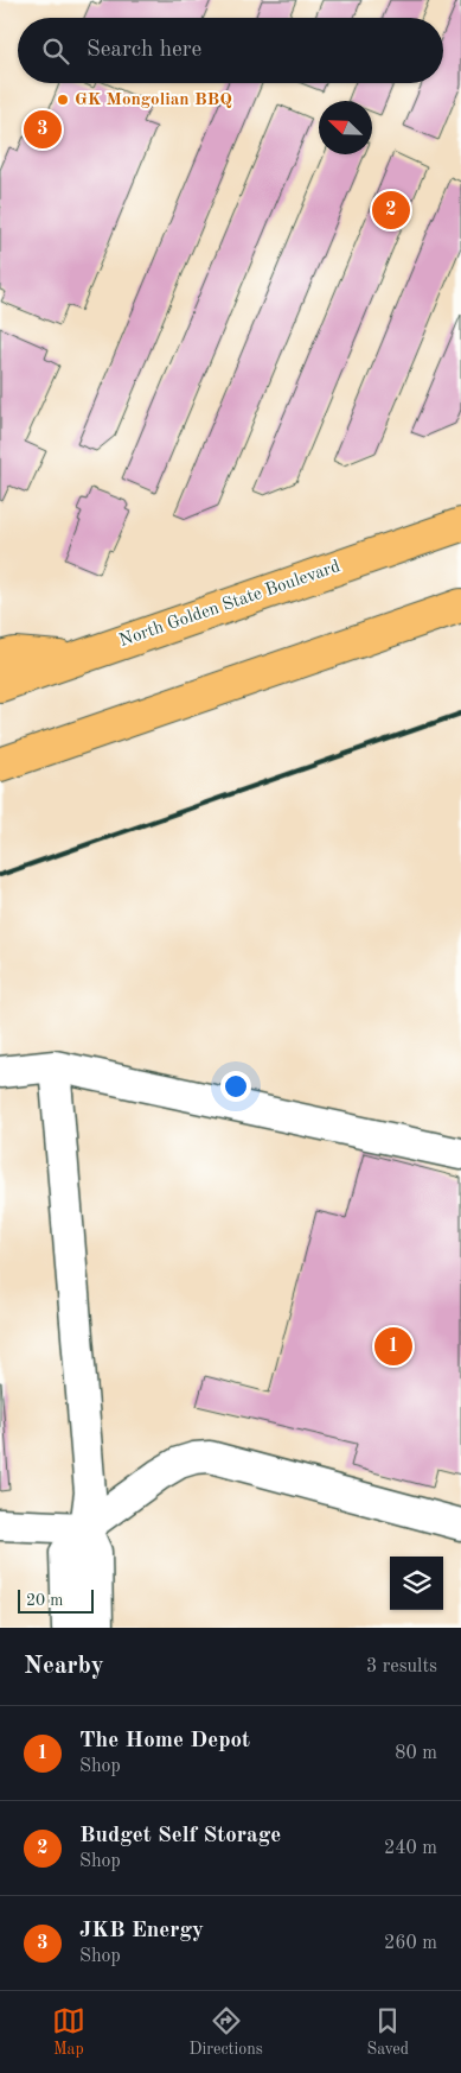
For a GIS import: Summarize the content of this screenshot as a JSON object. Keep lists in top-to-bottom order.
{
  "streets": {
    "main road": ["North Golden State Boulevard"]
  },
  "places": ["GK Mongolian BBQ"],
  "scale_bar": "20 m",
  "north": "top left",
  "page": {
    "search": "Search here",
    "pins": ["3", "2", "1"],
    "scale": "20 m",
    "heading": ["Nearby", "3 results"],
    "list": [
      {
        "mark": "1",
        "name": "The Home Depot",
        "note": "Shop",
        "value": "80 m"
      },
      {
        "mark": "2",
        "name": "Budget Self Storage",
        "note": "Shop",
        "value": "240 m"
      },
      {
        "mark": "3",
        "name": "JKB Energy",
        "note": "Shop",
        "value": "260 m"
      }
    ],
    "nav": ["Map", "Directions", "Saved"]
  }
}
